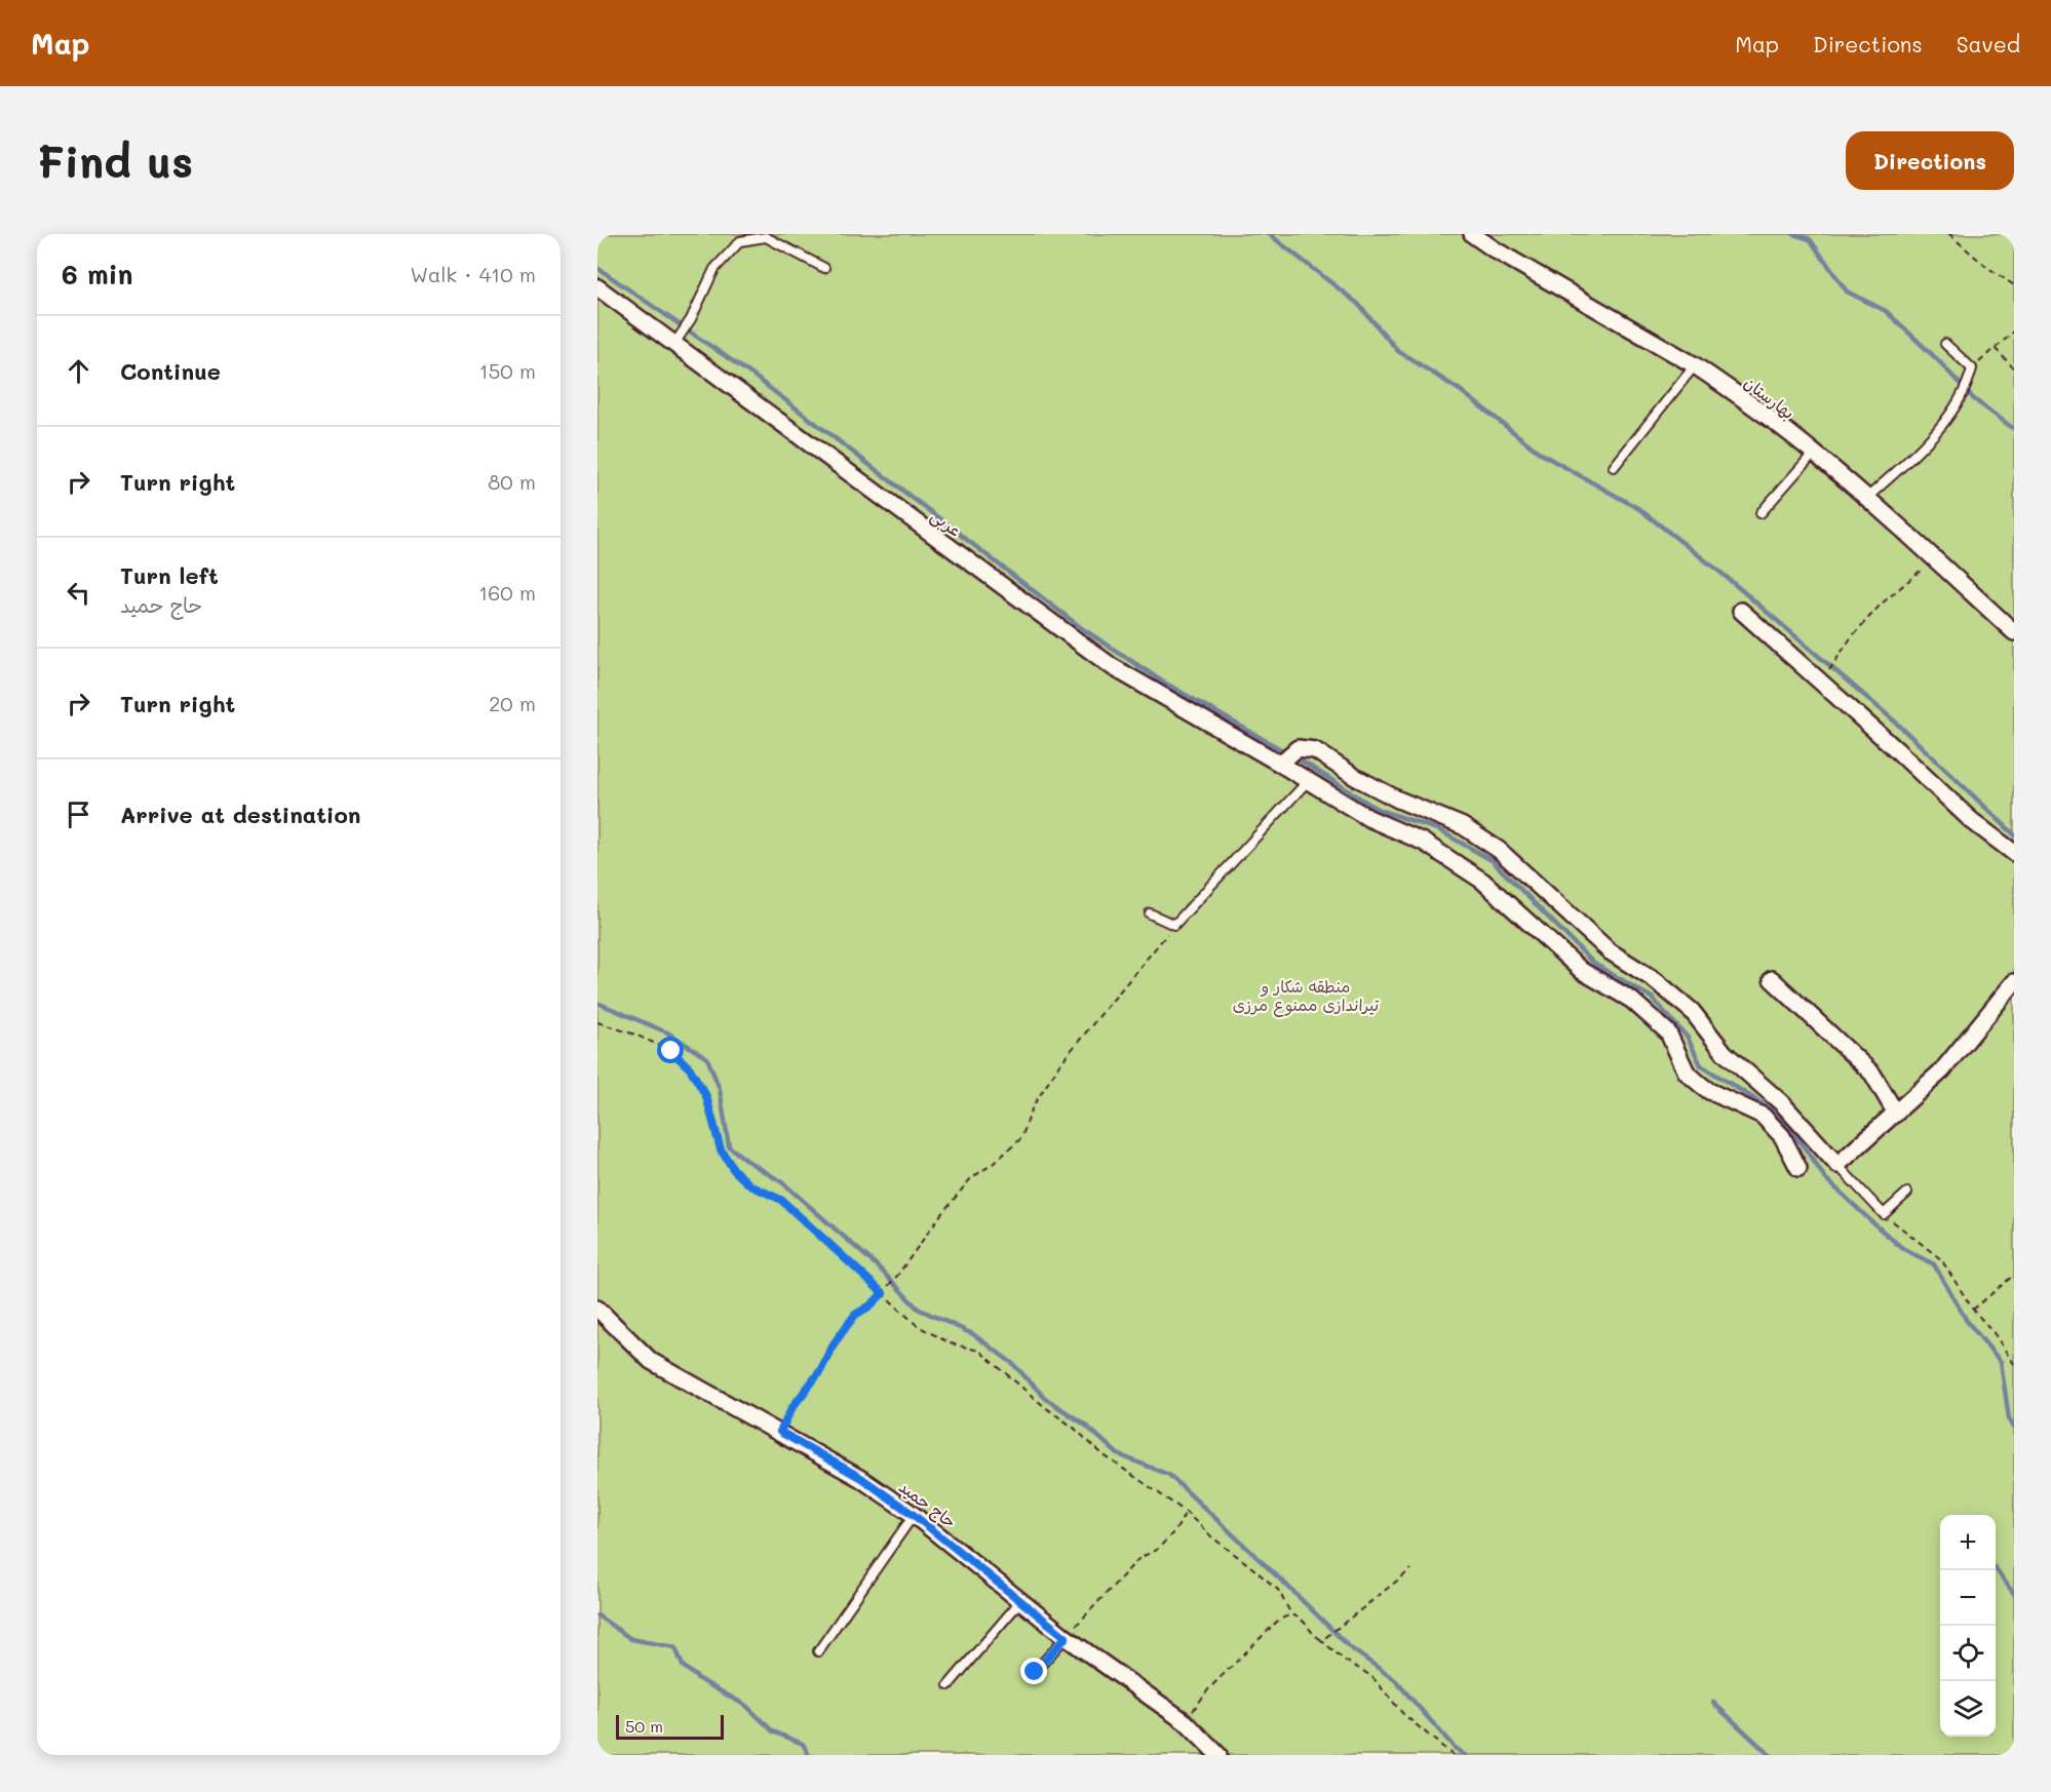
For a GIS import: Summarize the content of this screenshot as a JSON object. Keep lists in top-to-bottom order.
{
  "streets": {
    "street": ["بهارستان", "عربی", "حاج حمید"]
  },
  "parks": ["منطقه شکار و تیراندازی ممنوع مرزی"],
  "scale_bar": "50 m",
  "page": {
    "header": "Map",
    "nav": ["Map", "Directions", "Saved"],
    "buttons": "Directions",
    "title": "Find us",
    "heading": ["6 min", "Walk · 410 m"],
    "list": [
      ["Continue", "150 m"],
      ["Turn right", "80 m"],
      ["Turn left", "حاج حمید", "160 m"],
      ["Turn right", "20 m"],
      "Arrive at destination"
    ],
    "map_buttons": ["+", "−"],
    "scale": "50 m"
  }
}
